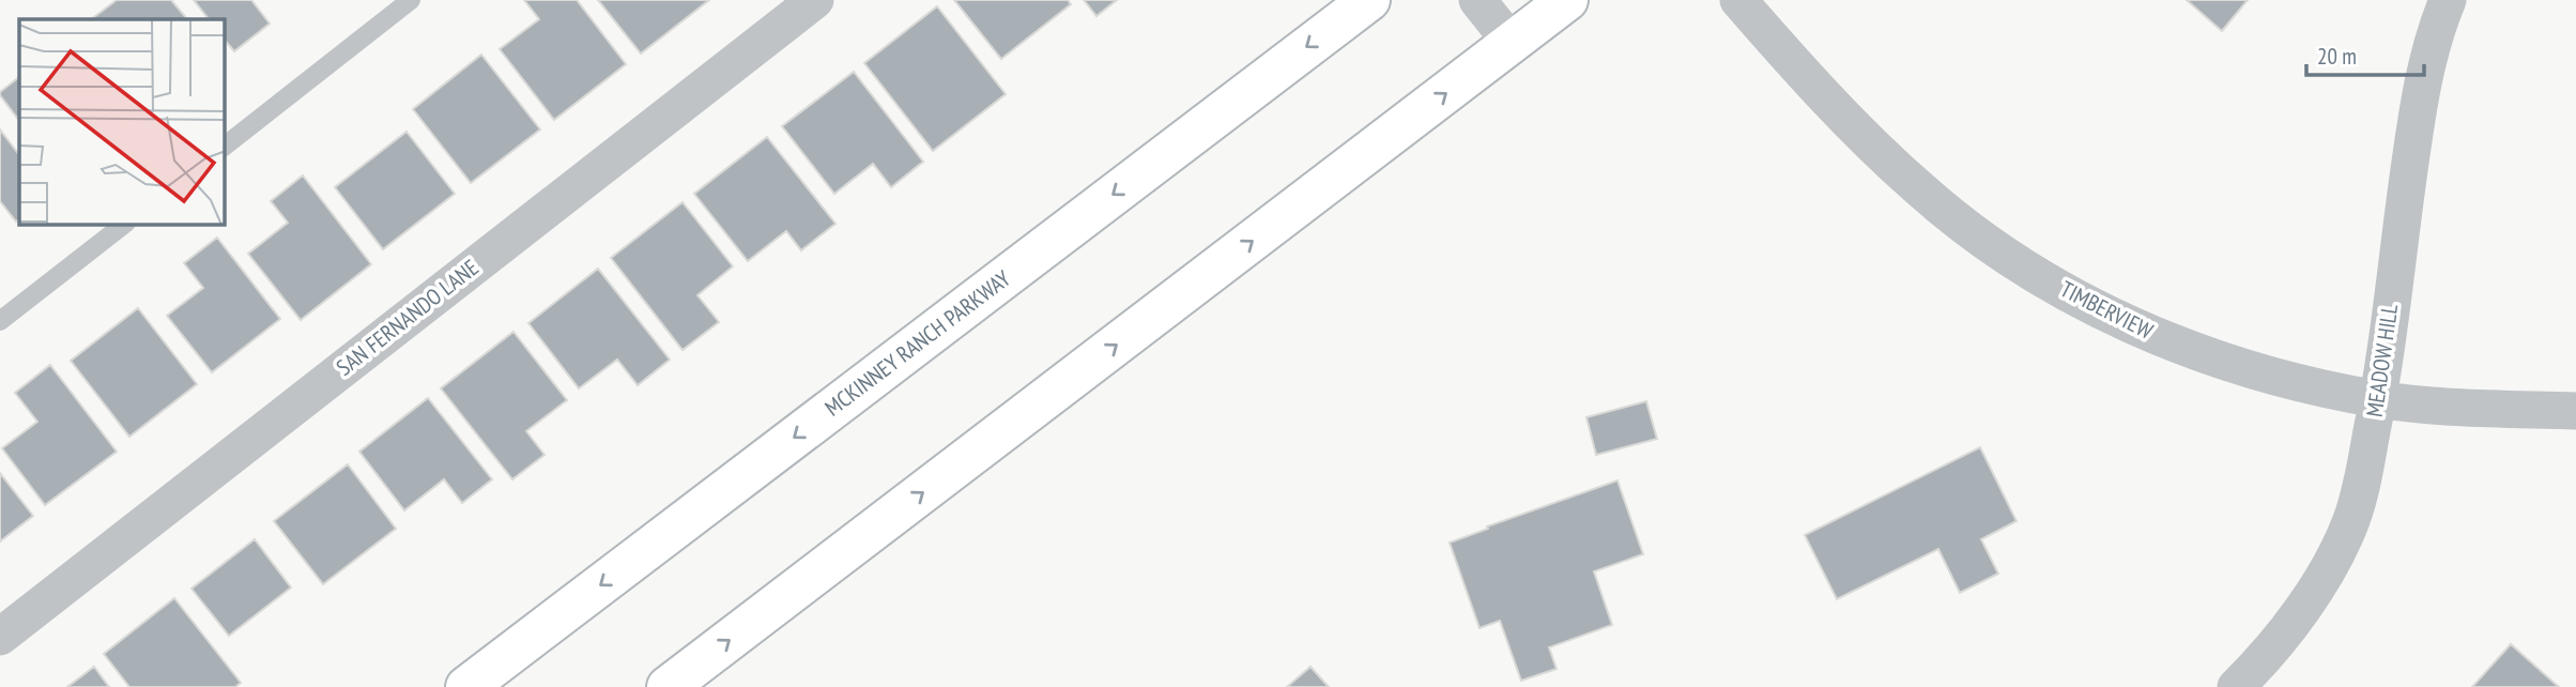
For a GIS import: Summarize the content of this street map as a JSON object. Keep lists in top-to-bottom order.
{
  "streets": {
    "main road": ["MCKINNEY RANCH PARKWAY"],
    "street": ["TIMBERVIEW", "SAN FERNANDO LANE", "MEADOW HILL"]
  },
  "crossings": [
    ["TIMBERVIEW", "MEADOW HILL"]
  ],
  "scale_bar": "20 m"
}
